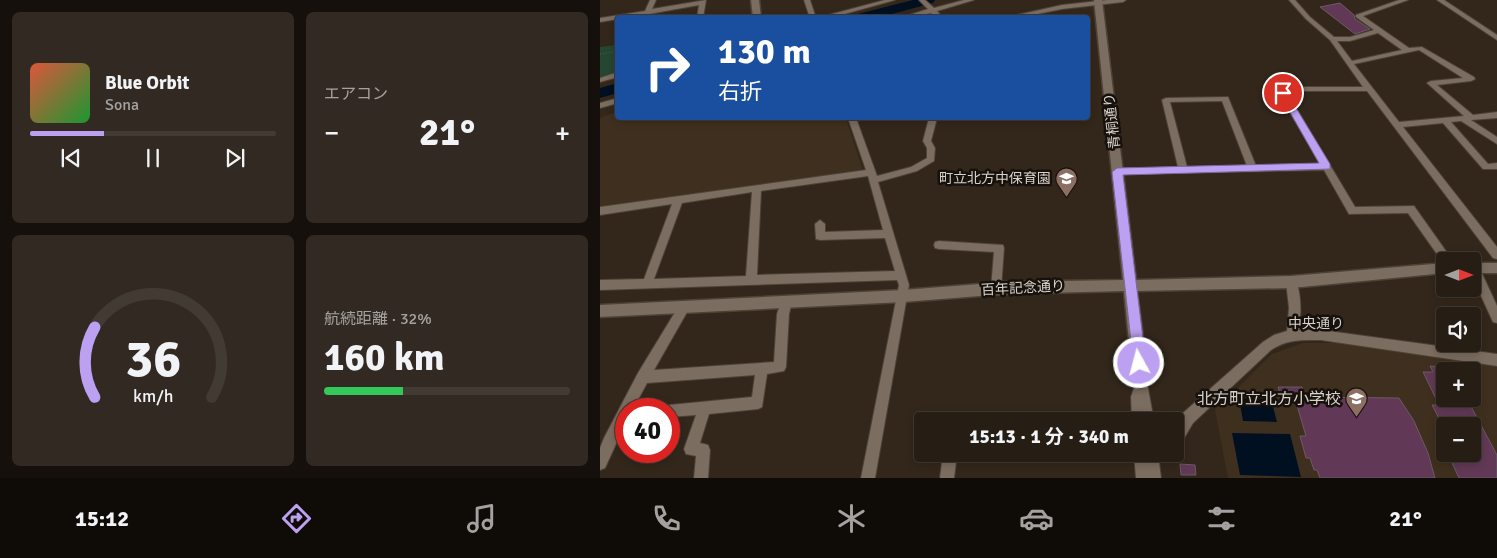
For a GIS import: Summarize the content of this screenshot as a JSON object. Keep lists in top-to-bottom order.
{
  "streets": {
    "street": ["青桐通り", "百年記念通り", "中央通り"]
  },
  "crossings": [
    ["青桐通り", "百年記念通り"]
  ],
  "places": {
    "school or university": ["町立北方中保育園", "北方町立北方小学校"]
  },
  "north": "right",
  "page": {
    "tile": [
      "エアコン",
      ["航続距離 · 32%", "160 km"]
    ],
    "turn": ["130 m", "右折"],
    "song": ["Blue Orbit", "Sona"],
    "heat": ["−", "21°", "+"],
    "map_buttons": ["+", "−"],
    "limit": "40",
    "trip": "15:13 · 1 分 · 340 m",
    "tabs": ["15:12", "21°"],
    "gauge": ["36", "km/h"]
  }
}
